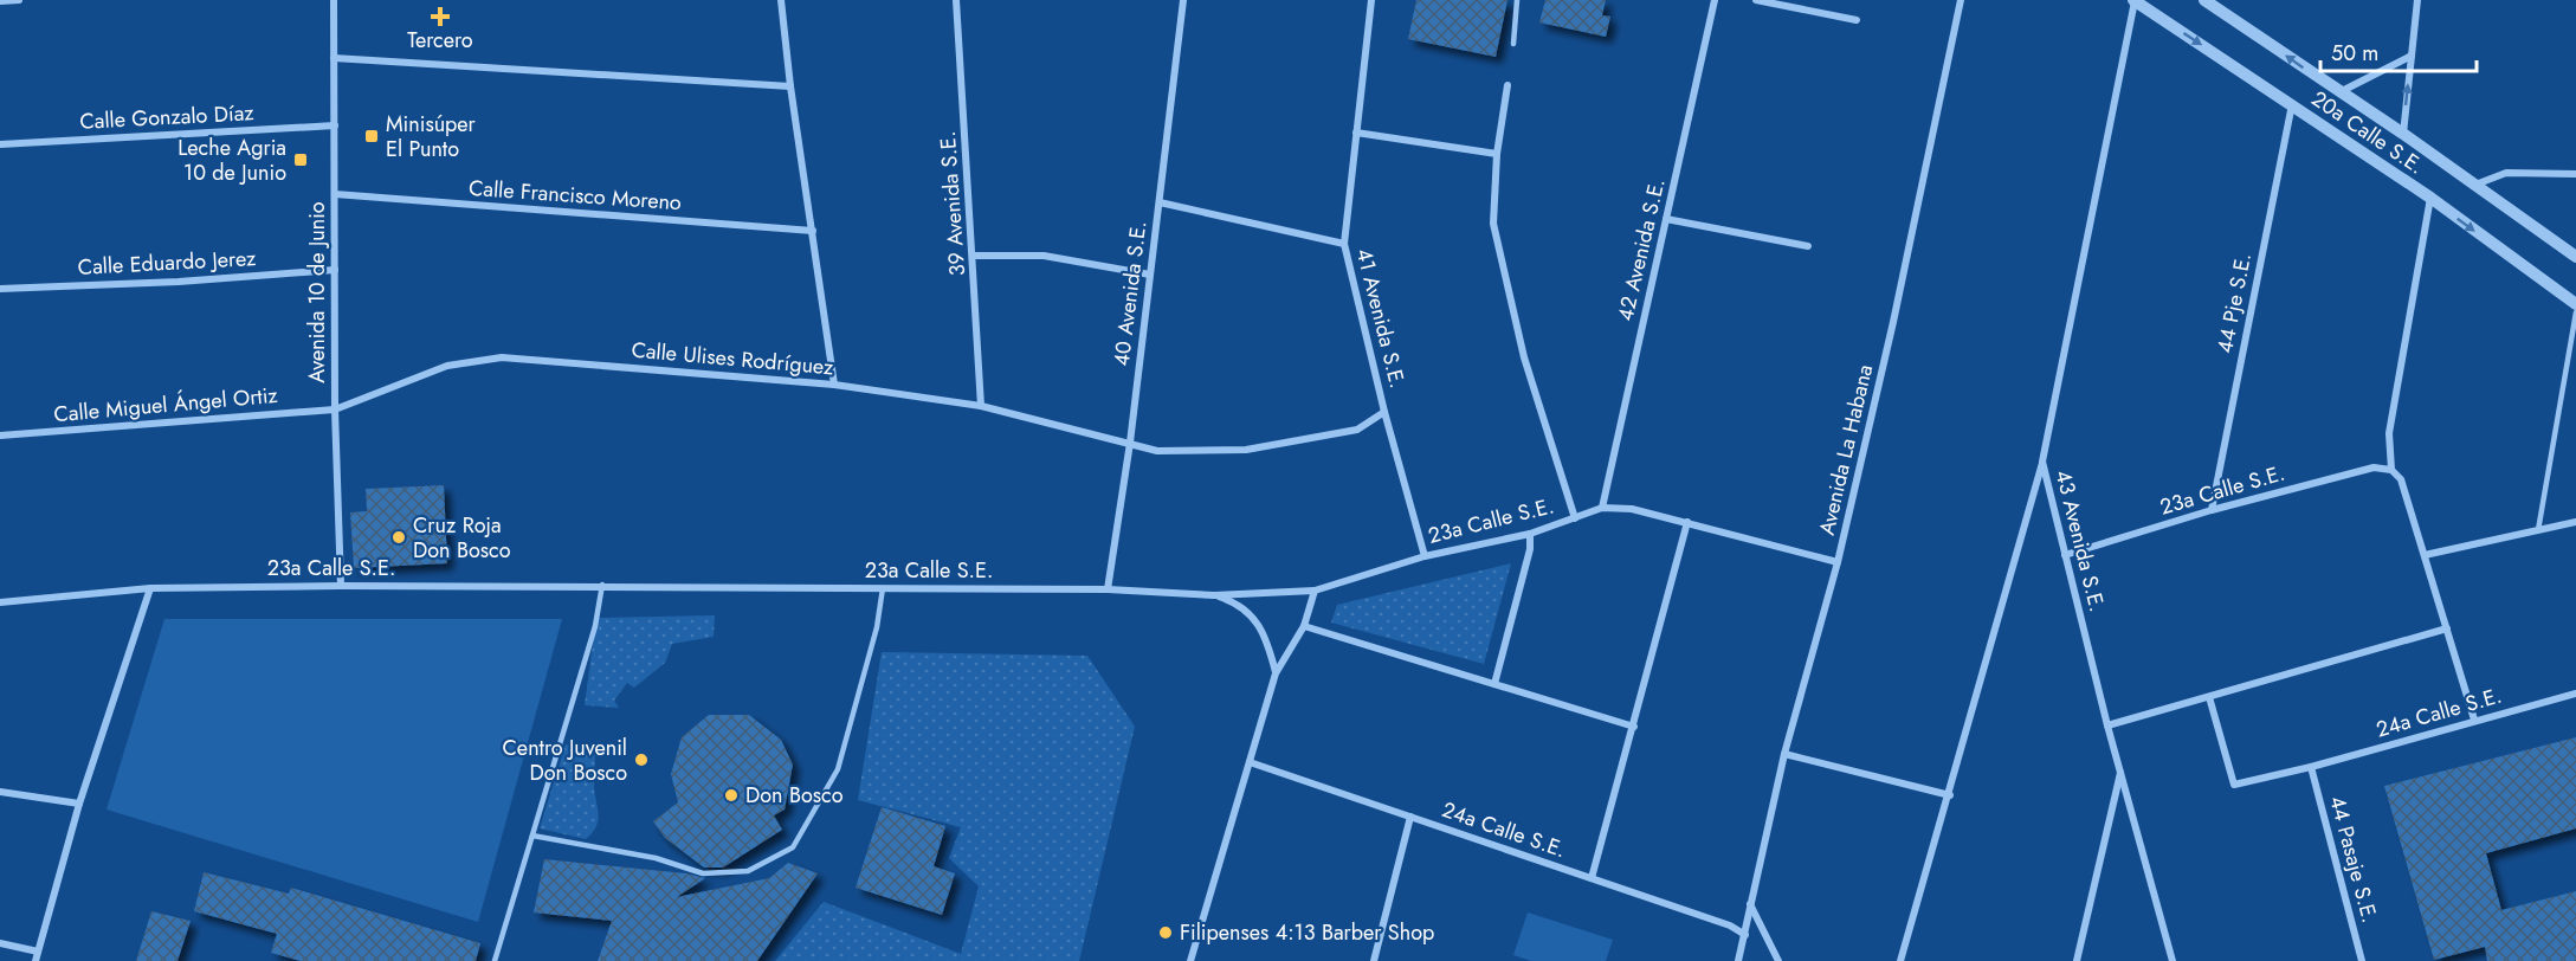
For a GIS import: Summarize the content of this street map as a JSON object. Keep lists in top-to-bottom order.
{
  "streets": {
    "street": [
      "Calle Gonzalo Díaz",
      "20a Calle S.E.",
      "Calle Francisco Moreno",
      "39 Avenida S.E.",
      "42 Avenida S.E.",
      "Calle Eduardo Jerez",
      "Avenida 10 de Junio",
      "40 Avenida S.E.",
      "44 Pje S.E.",
      "41 Avenida S.E.",
      "Calle Ulises Rodríguez",
      "Calle Miguel Ángel Ortiz",
      "Avenida La Habana",
      "23a Calle S.E.",
      "43 Avenida S.E.",
      "24a Calle S.E.",
      "44 Pasaje S.E."
    ]
  },
  "crossings": [
    ["Calle Gonzalo Díaz", "Avenida 10 de Junio"],
    ["20a Calle S.E.", "44 Pje S.E."],
    ["20a Calle S.E.", "43 Avenida S.E."],
    ["Calle Francisco Moreno", "Avenida 10 de Junio"],
    ["39 Avenida S.E.", "Calle Ulises Rodríguez"],
    ["42 Avenida S.E.", "23a Calle S.E."],
    ["Calle Eduardo Jerez", "Avenida 10 de Junio"],
    ["Avenida 10 de Junio", "Calle Ulises Rodríguez"],
    ["Avenida 10 de Junio", "Calle Miguel Ángel Ortiz"],
    ["Avenida 10 de Junio", "23a Calle S.E."],
    ["40 Avenida S.E.", "Calle Ulises Rodríguez"],
    ["40 Avenida S.E.", "23a Calle S.E."],
    ["44 Pje S.E.", "23a Calle S.E."],
    ["41 Avenida S.E.", "Calle Ulises Rodríguez"],
    ["41 Avenida S.E.", "23a Calle S.E."],
    ["Calle Ulises Rodríguez", "Calle Miguel Ángel Ortiz"],
    ["Avenida La Habana", "23a Calle S.E."],
    ["Avenida La Habana", "24a Calle S.E."],
    ["23a Calle S.E.", "43 Avenida S.E."],
    ["24a Calle S.E.", "44 Pasaje S.E."]
  ],
  "places": {
    "health": ["Tercero"],
    "transit": ["Minisúper El Punto", "Leche Agria 10 de Junio"],
    "other": [
      "Cruz Roja Don Bosco",
      "Centro Juvenil Don Bosco",
      "Don Bosco",
      "Filipenses 4:13 Barber Shop"
    ]
  },
  "scale_bar": "50 m"
}
